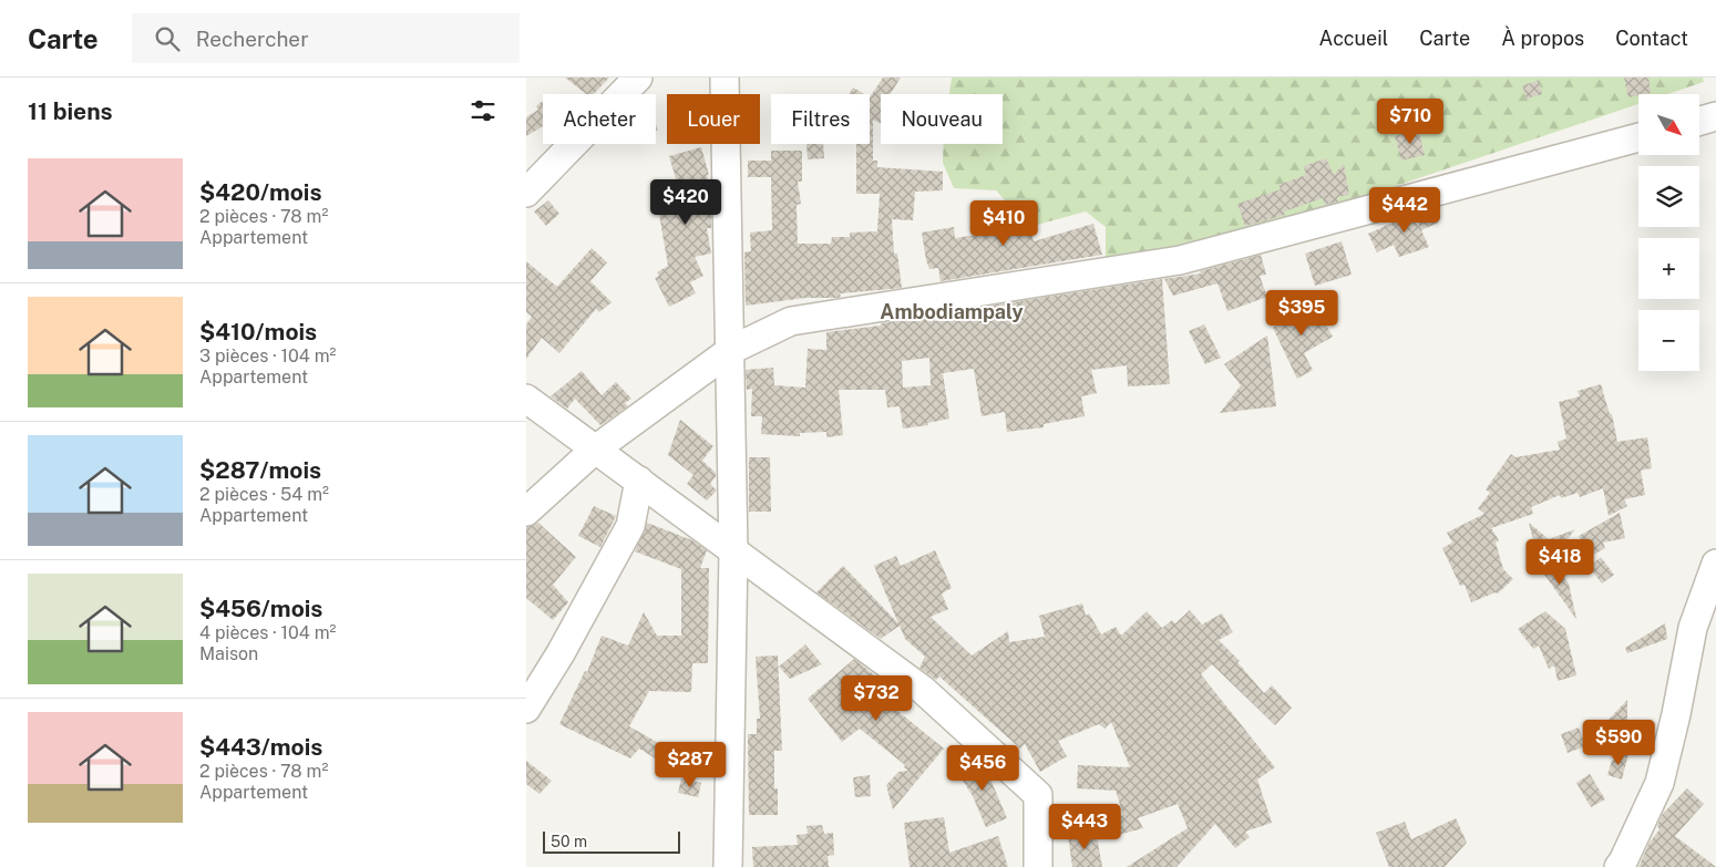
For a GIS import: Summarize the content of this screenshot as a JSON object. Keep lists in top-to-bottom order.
{
  "districts": ["Ambodiampaly"],
  "scale_bar": "50 m",
  "north": "bottom right",
  "page": {
    "header": "Carte",
    "search": "Rechercher",
    "nav": [
      "Accueil",
      "Carte",
      "À propos",
      "Contact"
    ],
    "heading": "11 biens",
    "map_buttons": ["+", "−"],
    "chip": [
      "Acheter",
      "Louer",
      "Filtres",
      "Nouveau"
    ],
    "price": [
      "$710",
      "$420",
      "$442",
      "$410",
      "$395",
      "$418",
      "$732",
      "$590",
      "$287",
      "$456",
      "$443"
    ],
    "list": [
      {
        "name": "$420/mois",
        "note": "2 pièces · 78 m² · Appartement"
      },
      {
        "name": "$410/mois",
        "note": "3 pièces · 104 m² · Appartement"
      },
      {
        "name": "$287/mois",
        "note": "2 pièces · 54 m² · Appartement"
      },
      {
        "name": "$456/mois",
        "note": "4 pièces · 104 m² · Maison"
      },
      {
        "name": "$443/mois",
        "note": "2 pièces · 78 m² · Appartement"
      }
    ],
    "scale": "50 m"
  }
}
